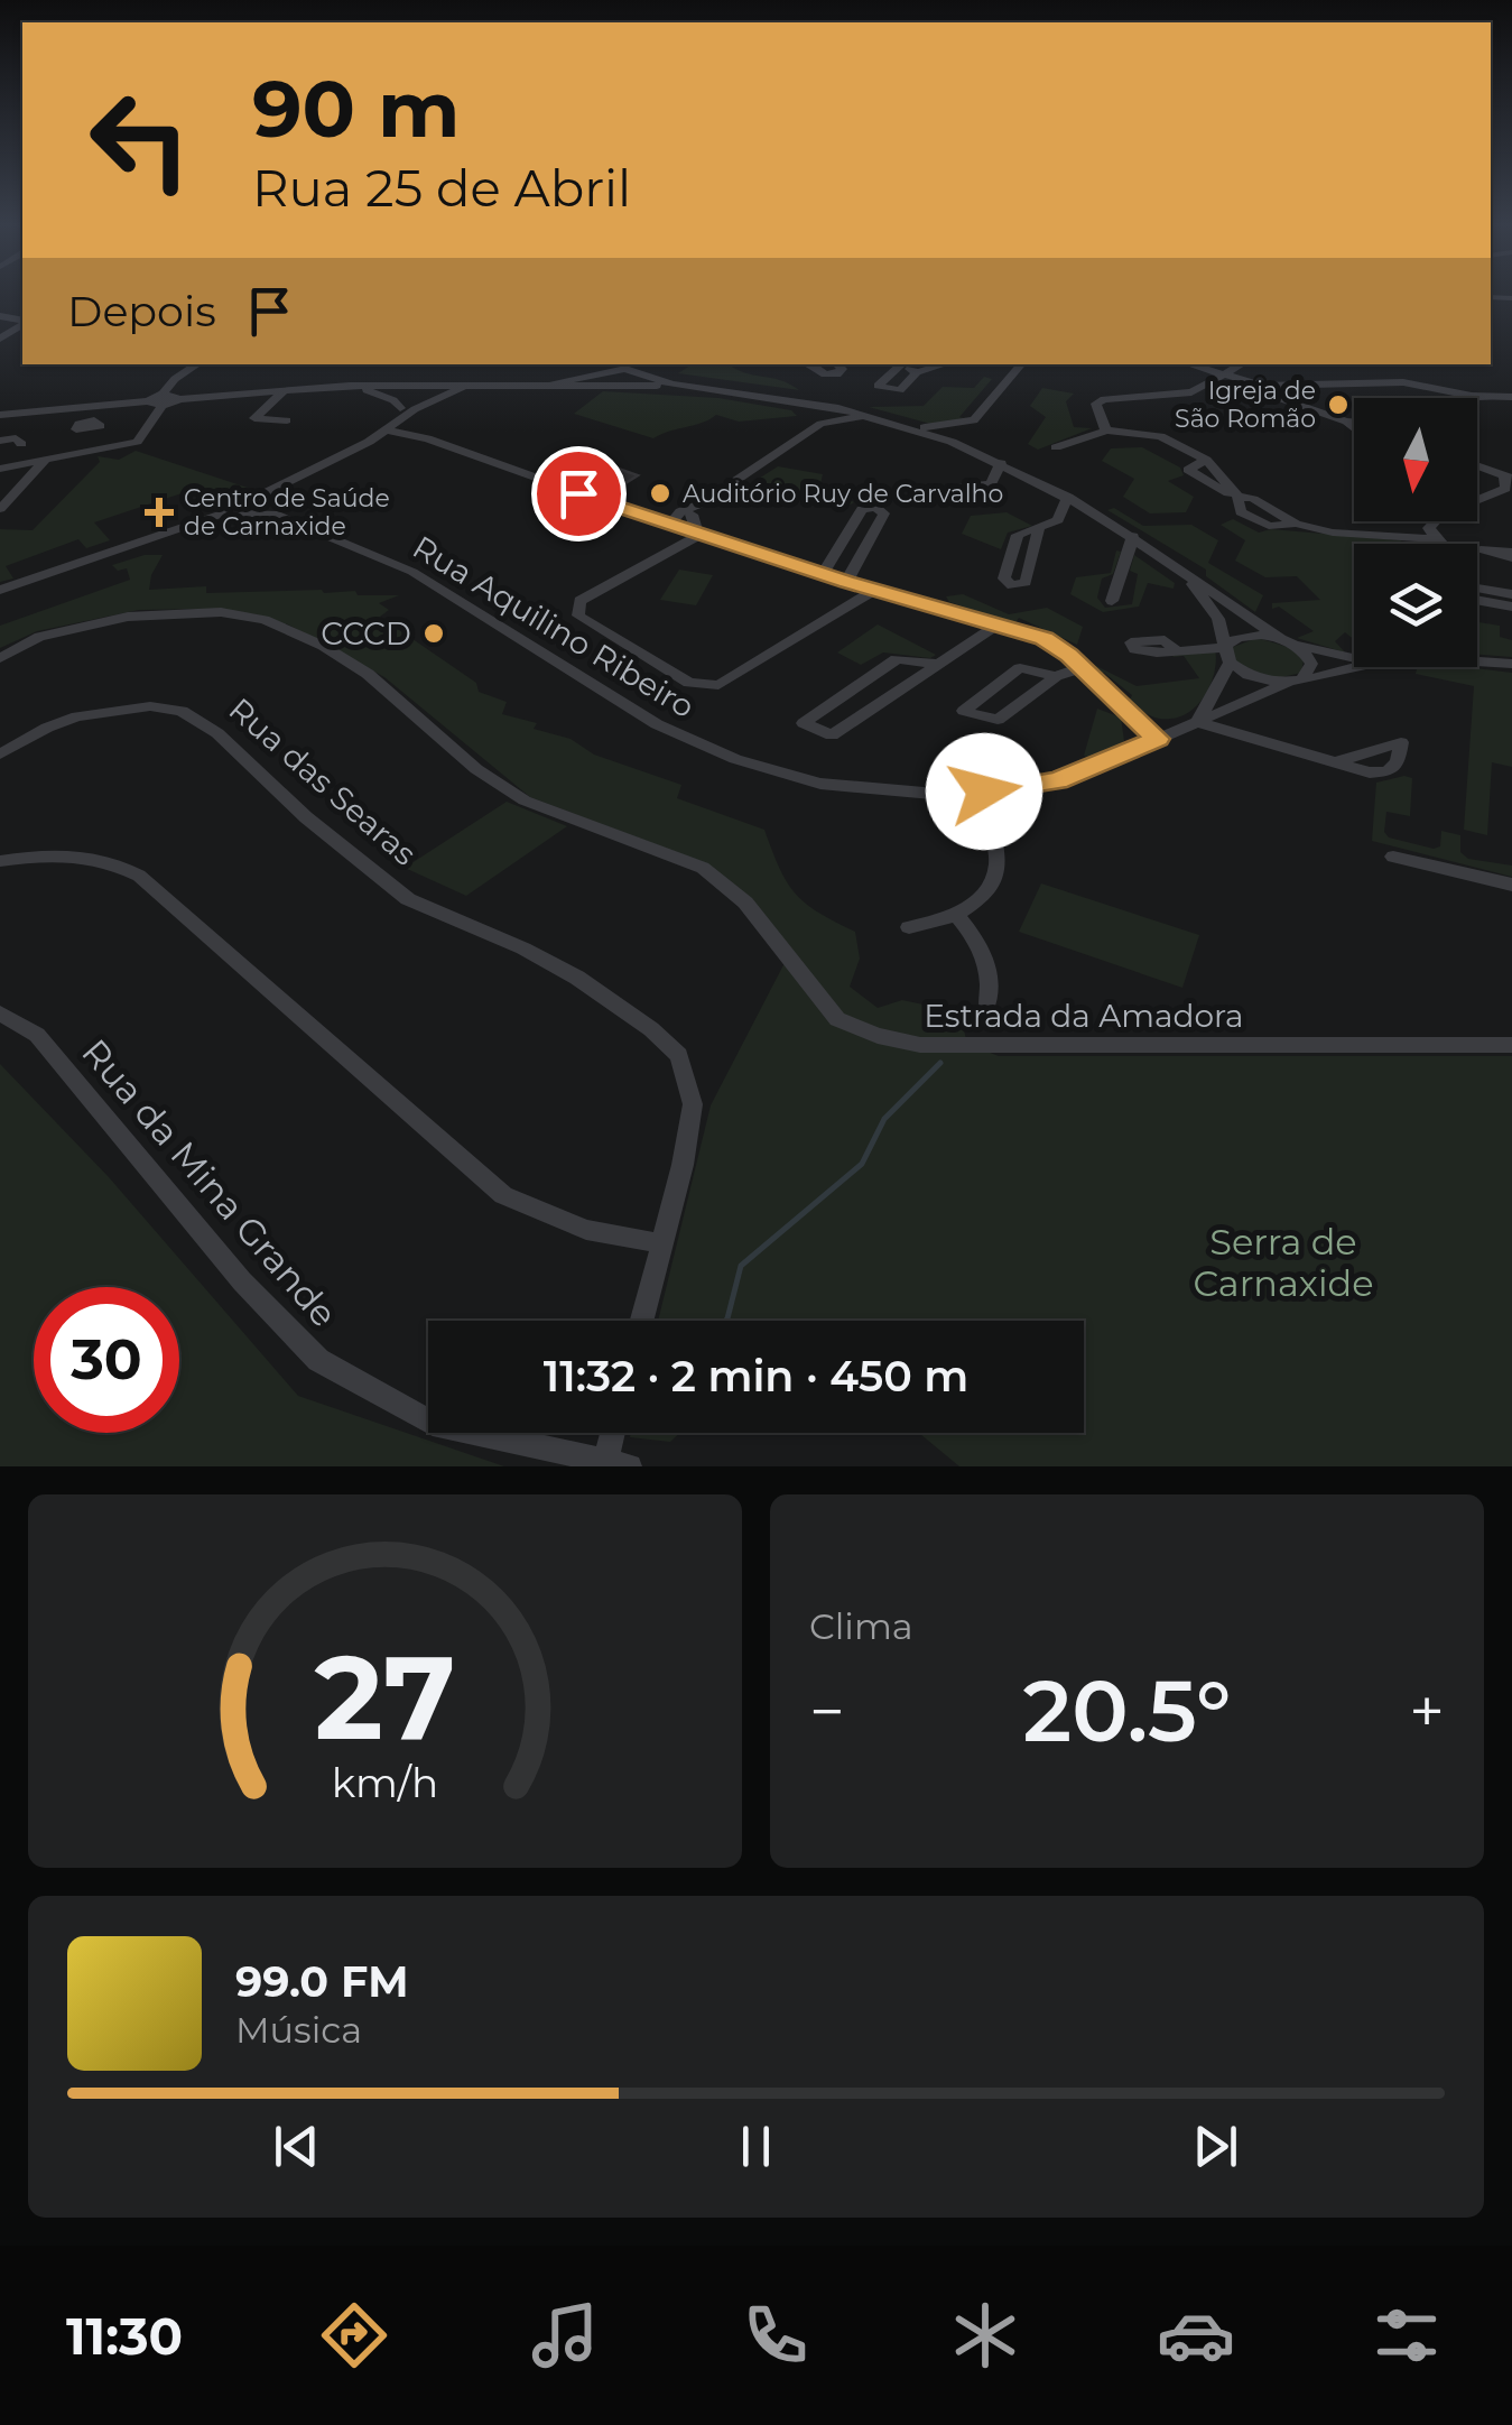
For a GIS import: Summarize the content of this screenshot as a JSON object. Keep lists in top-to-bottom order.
{
  "streets": {
    "street": [
      "Rua Aquilino Ribeiro",
      "Rua das Searas",
      "Estrada da Amadora",
      "Rua da Mina Grande"
    ]
  },
  "parks": ["Serra de Carnaxide"],
  "places": {
    "other": ["Igreja de São Romão", "Auditório Ruy de Carvalho", "CCCD"],
    "health": ["Centro de Saúde de Carnaxide"]
  },
  "north": "bottom",
  "page": {
    "turn": ["90 m", "Rua 25 de Abril"],
    "then": "Depois",
    "limit": "30",
    "trip": "11:32 · 2 min · 450 m",
    "tile": "Clima",
    "heat": ["−", "20.5°", "+"],
    "song": ["99.0 FM", "Música"],
    "tabs": "11:30",
    "gauge": ["27", "km/h"]
  }
}
